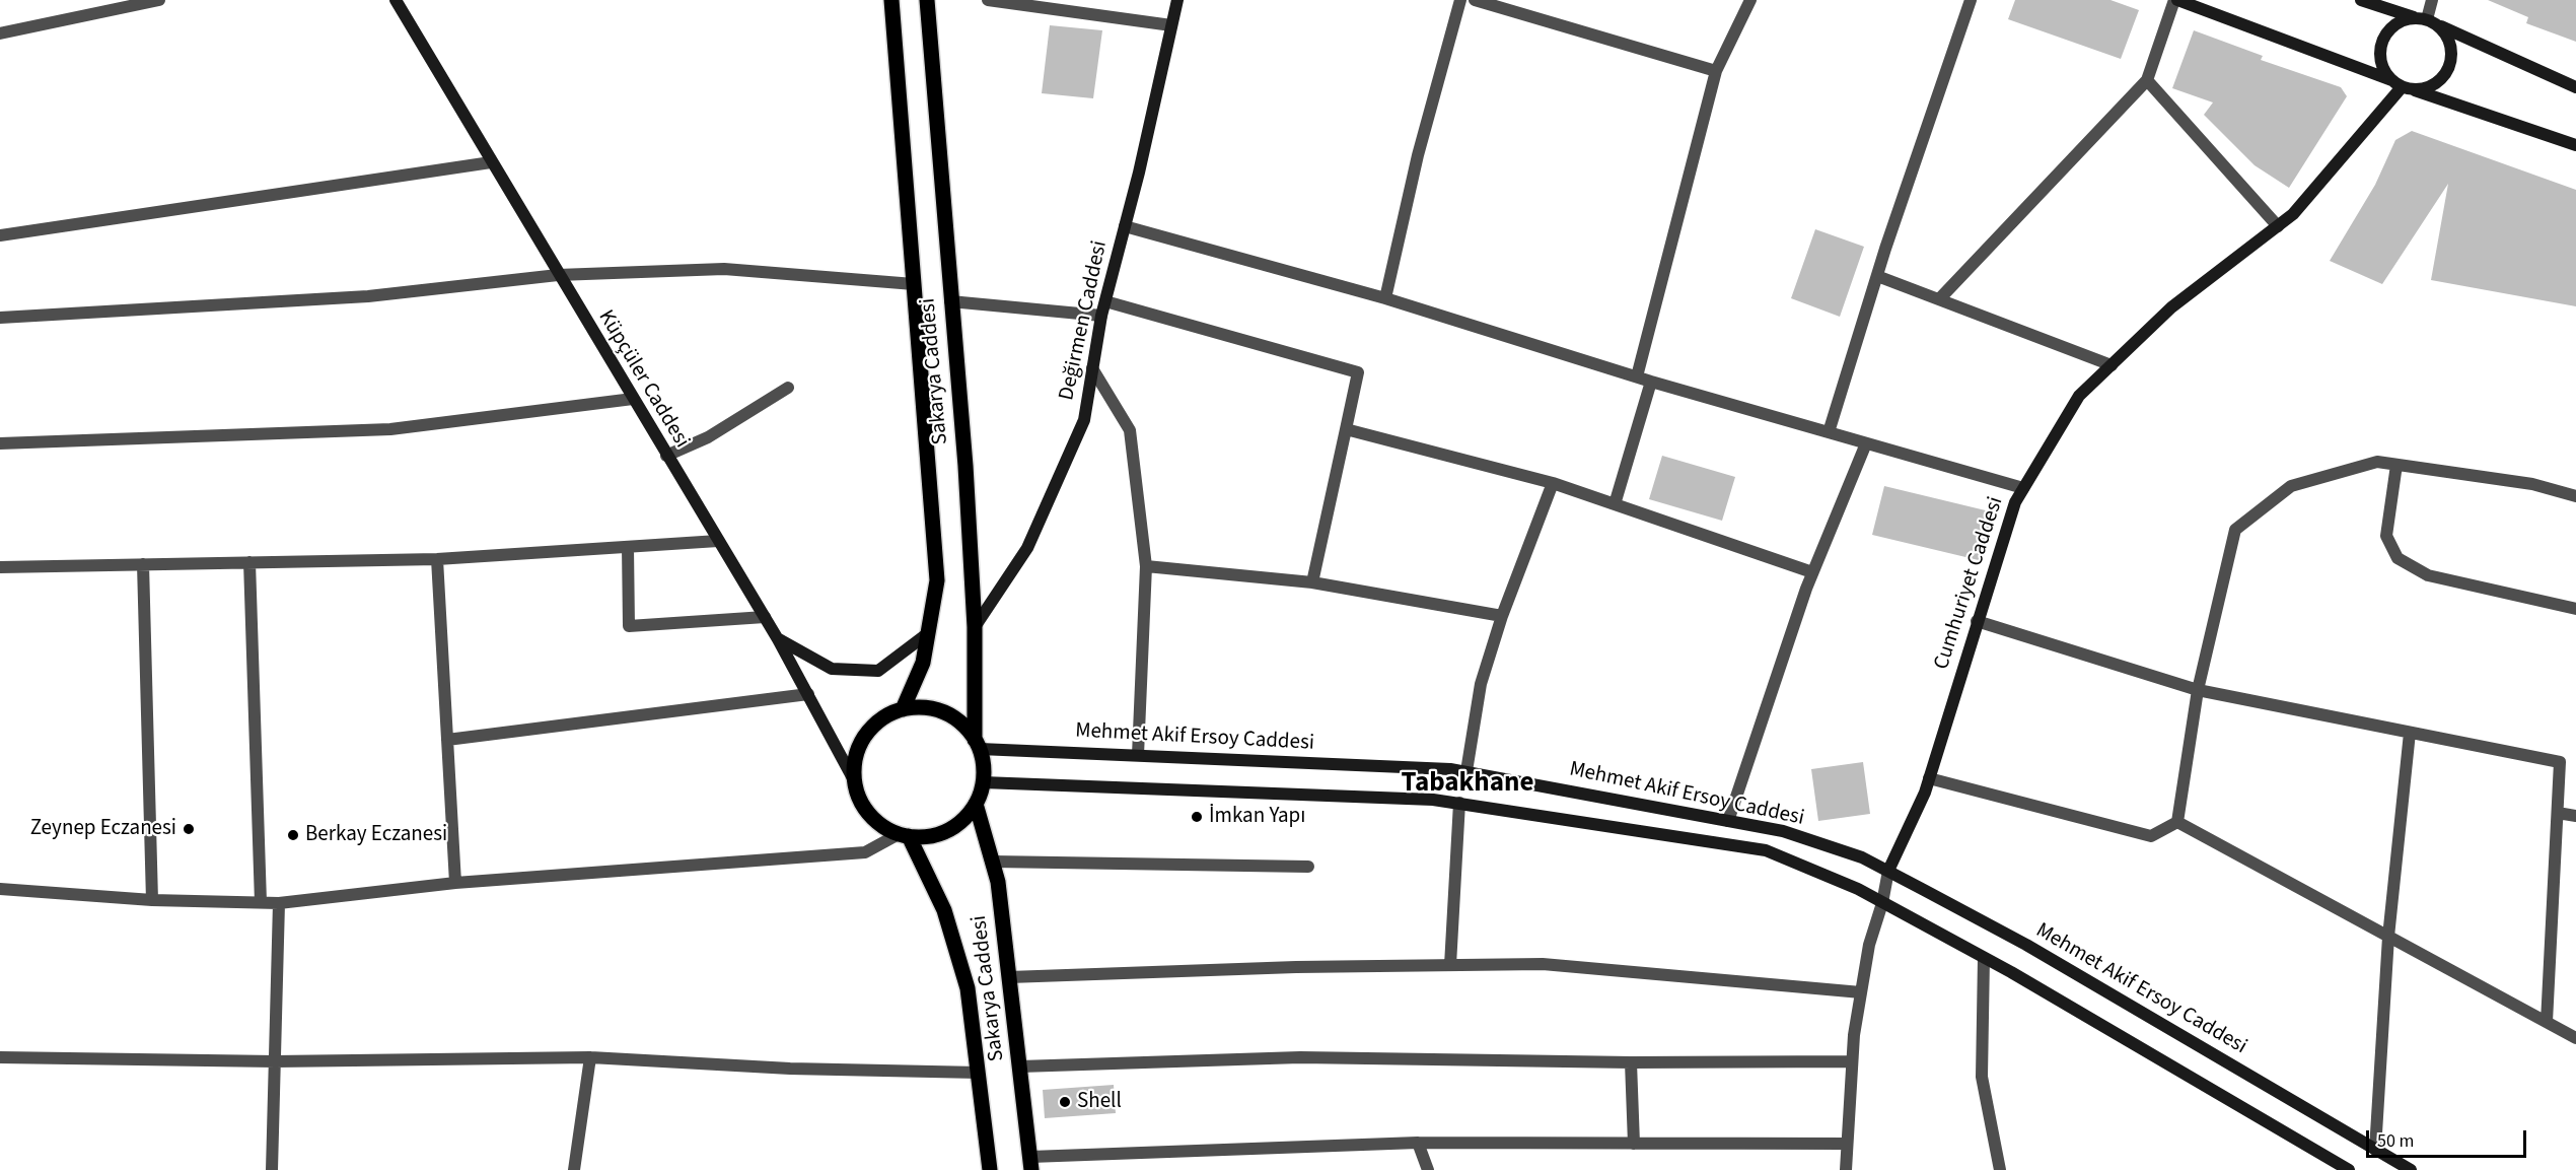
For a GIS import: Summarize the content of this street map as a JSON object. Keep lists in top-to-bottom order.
{
  "streets": {
    "main road": [
      "Değirmen Caddesi",
      "Sakarya Caddesi",
      "Küpçüler Caddesi",
      "Cumhuriyet Caddesi",
      "Mehmet Akif Ersoy Caddesi"
    ]
  },
  "crossings": [
    ["Değirmen Caddesi", "Sakarya Caddesi"],
    ["Sakarya Caddesi", "Küpçüler Caddesi"],
    ["Sakarya Caddesi", "Mehmet Akif Ersoy Caddesi"],
    ["Küpçüler Caddesi", "Mehmet Akif Ersoy Caddesi"],
    ["Cumhuriyet Caddesi", "Mehmet Akif Ersoy Caddesi"]
  ],
  "districts": ["Tabakhane"],
  "places": [
    "İmkan Yapı",
    "Zeynep Eczanesi",
    "Berkay Eczanesi",
    "Shell"
  ],
  "scale_bar": "50 m"
}
